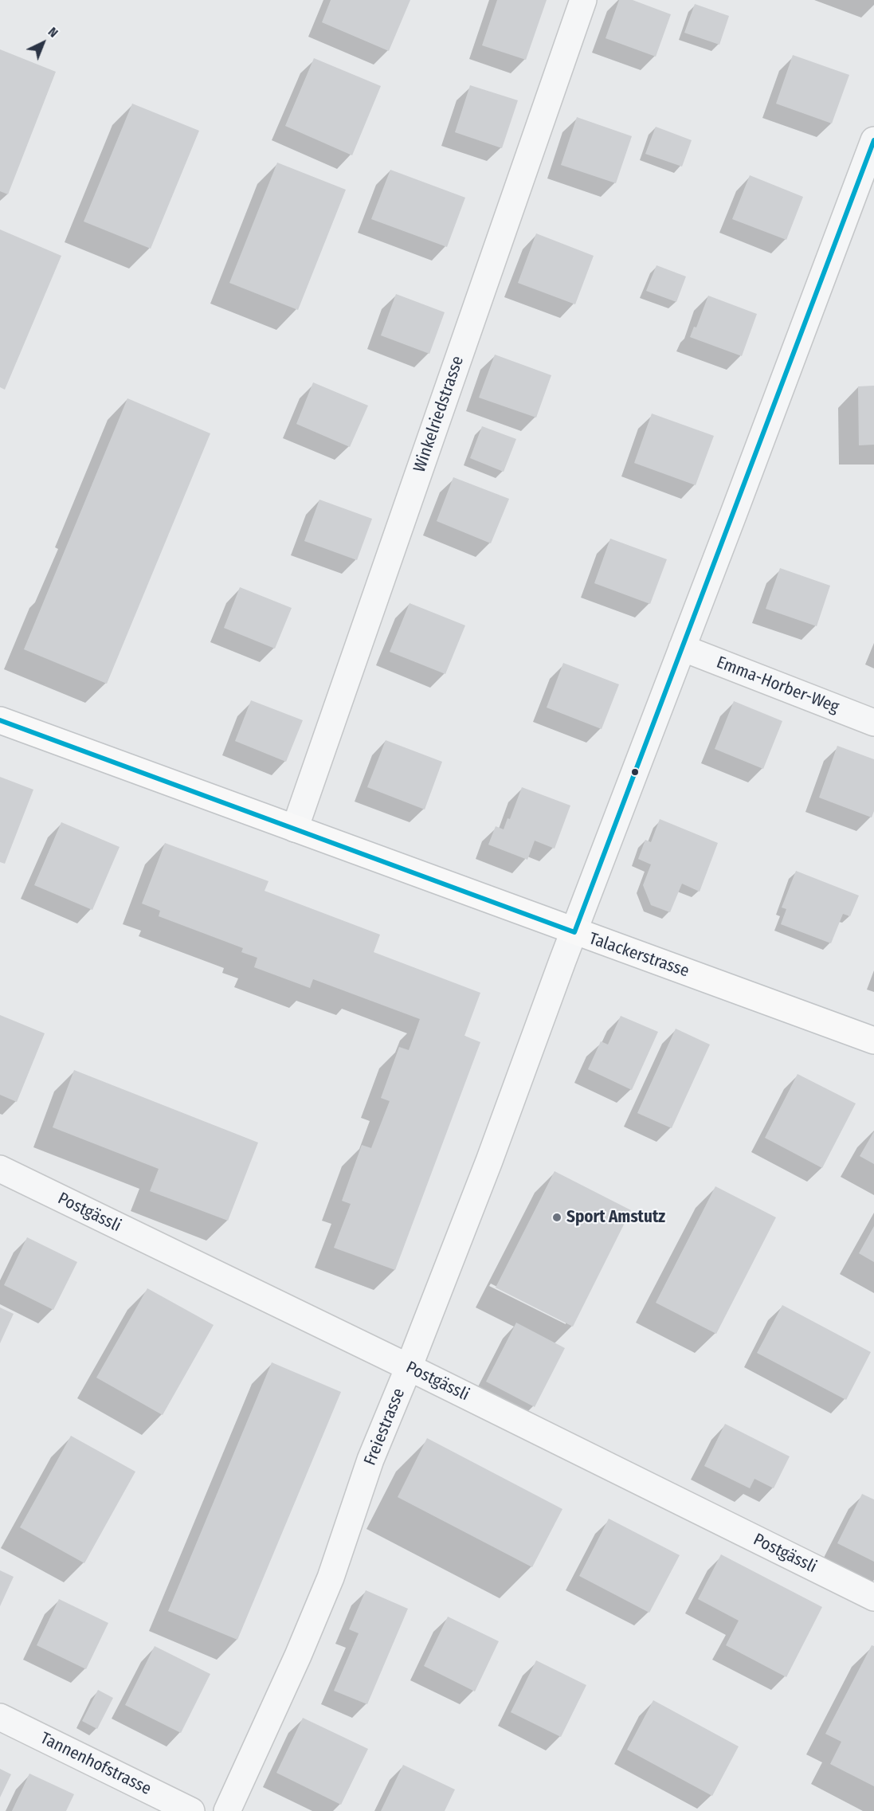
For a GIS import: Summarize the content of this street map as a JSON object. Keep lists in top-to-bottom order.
{
  "streets": {
    "main road": ["Talackerstrasse"],
    "street": [
      "Winkelriedstrasse",
      "Emma-Horber-Weg",
      "Postgässli",
      "Freiestrasse",
      "Tannenhofstrasse"
    ]
  },
  "crossings": [
    ["Winkelriedstrasse", "Talackerstrasse"],
    ["Emma-Horber-Weg", "Freiestrasse"],
    ["Talackerstrasse", "Freiestrasse"],
    ["Postgässli", "Freiestrasse"]
  ],
  "places": ["Sport Amstutz"],
  "north": "top right"
}
